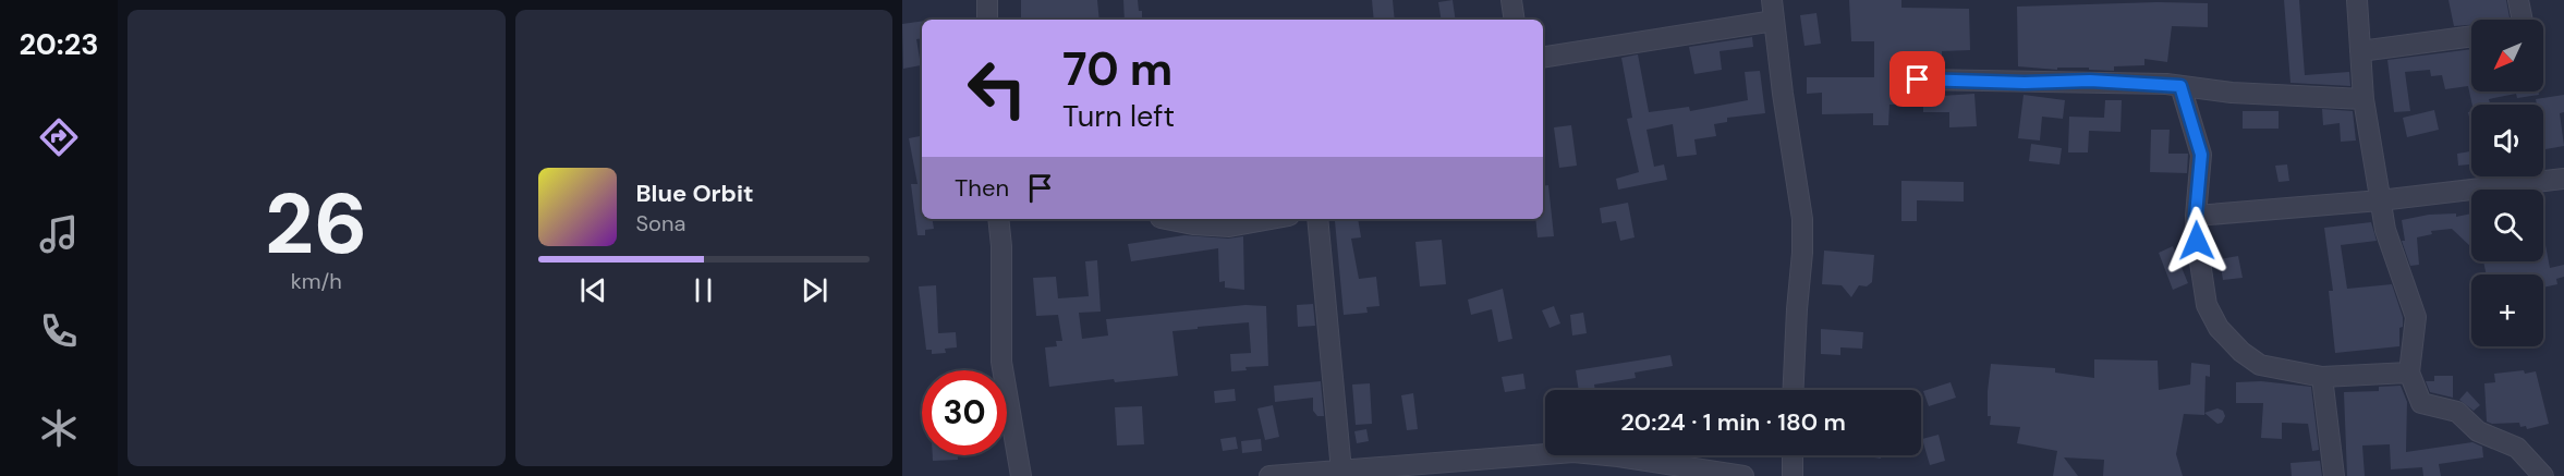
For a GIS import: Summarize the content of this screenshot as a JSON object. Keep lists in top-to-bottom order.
{
  "north": "bottom left",
  "page": {
    "tabs": "20:23",
    "tile": ["26", "km/h"],
    "map_buttons": "+",
    "turn": ["70 m", "Turn left"],
    "then": "Then",
    "song": ["Blue Orbit", "Sona"],
    "limit": "30",
    "trip": "20:24 · 1 min · 180 m"
  }
}
